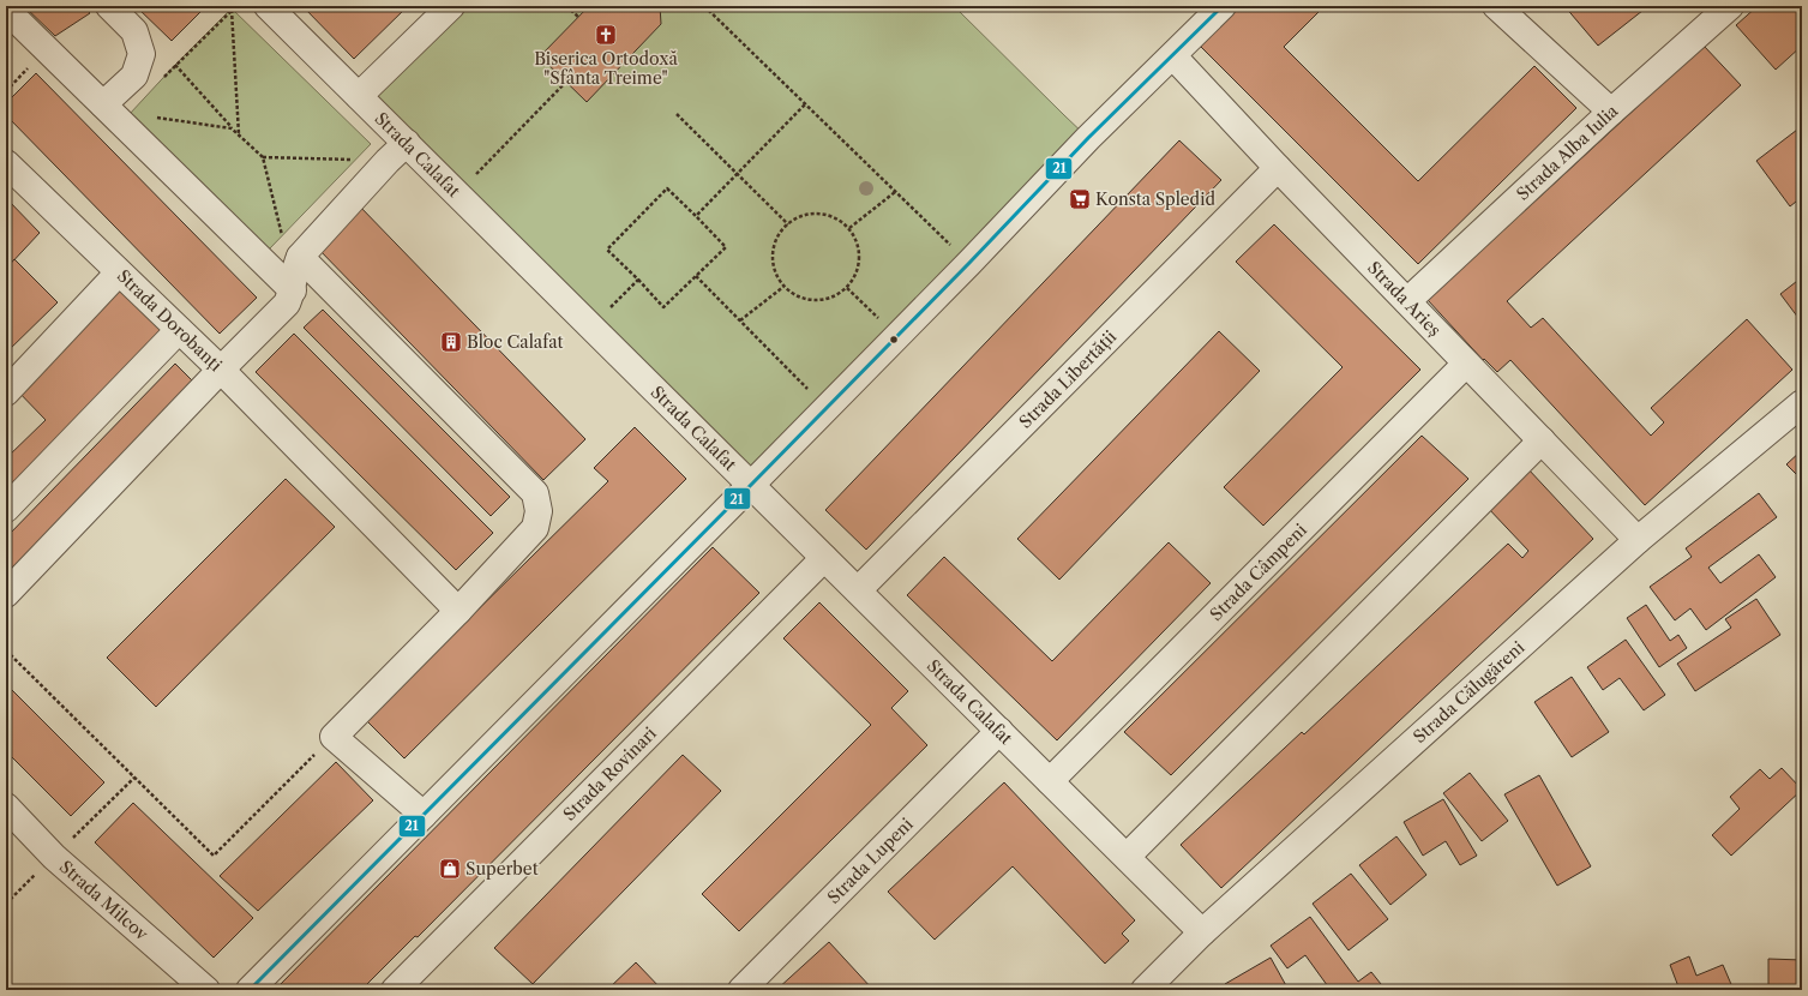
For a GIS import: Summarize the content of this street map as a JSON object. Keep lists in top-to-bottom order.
{
  "streets": {
    "street": [
      "Strada Alba Iulia",
      "Strada Calafat",
      "Strada Arieș",
      "Strada Dorobanți",
      "Strada Libertății",
      "Strada Câmpeni",
      "Strada Călugăreni",
      "Strada Rovinari",
      "Strada Lupeni",
      "Strada Milcov"
    ]
  },
  "crossings": [
    ["Strada Alba Iulia", "Strada Arieș"],
    ["Strada Calafat", "Strada Dorobanți"],
    ["Strada Calafat", "Strada Libertății"],
    ["Strada Calafat", "Strada Câmpeni"],
    ["Strada Calafat", "Strada Călugăreni"],
    ["Strada Calafat", "Strada Rovinari"],
    ["Strada Calafat", "Strada Lupeni"],
    ["Strada Arieș", "Strada Libertății"],
    ["Strada Arieș", "Strada Câmpeni"],
    ["Strada Arieș", "Strada Călugăreni"]
  ],
  "places": {
    "church": ["Biserica Ortodoxă \"Sfânta Treime\""],
    "supermarket": ["Konsta Spledid"],
    "building": ["Bloc Calafat"],
    "shop": ["Superbet"]
  },
  "lines": ["transit line 21"]
}
